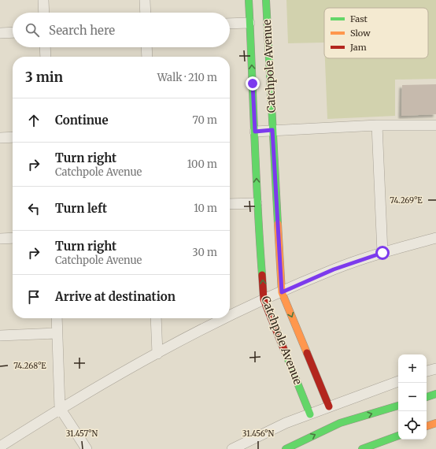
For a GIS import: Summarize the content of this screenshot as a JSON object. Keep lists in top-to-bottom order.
{
  "streets": {
    "street": ["Catchpole Avenue"]
  },
  "legend": ["Fast", "Slow", "Jam"],
  "page": {
    "search": "Search here",
    "heading": ["3 min", "Walk · 210 m"],
    "list": [
      ["Continue", "70 m"],
      ["Turn right", "Catchpole Avenue", "100 m"],
      ["Turn left", "10 m"],
      ["Turn right", "Catchpole Avenue", "30 m"],
      "Arrive at destination"
    ],
    "map_buttons": ["+", "−"]
  },
  "coordinates": [
    "74.269°E",
    "74.268°E",
    "31.457°N",
    "31.456°N"
  ]
}
